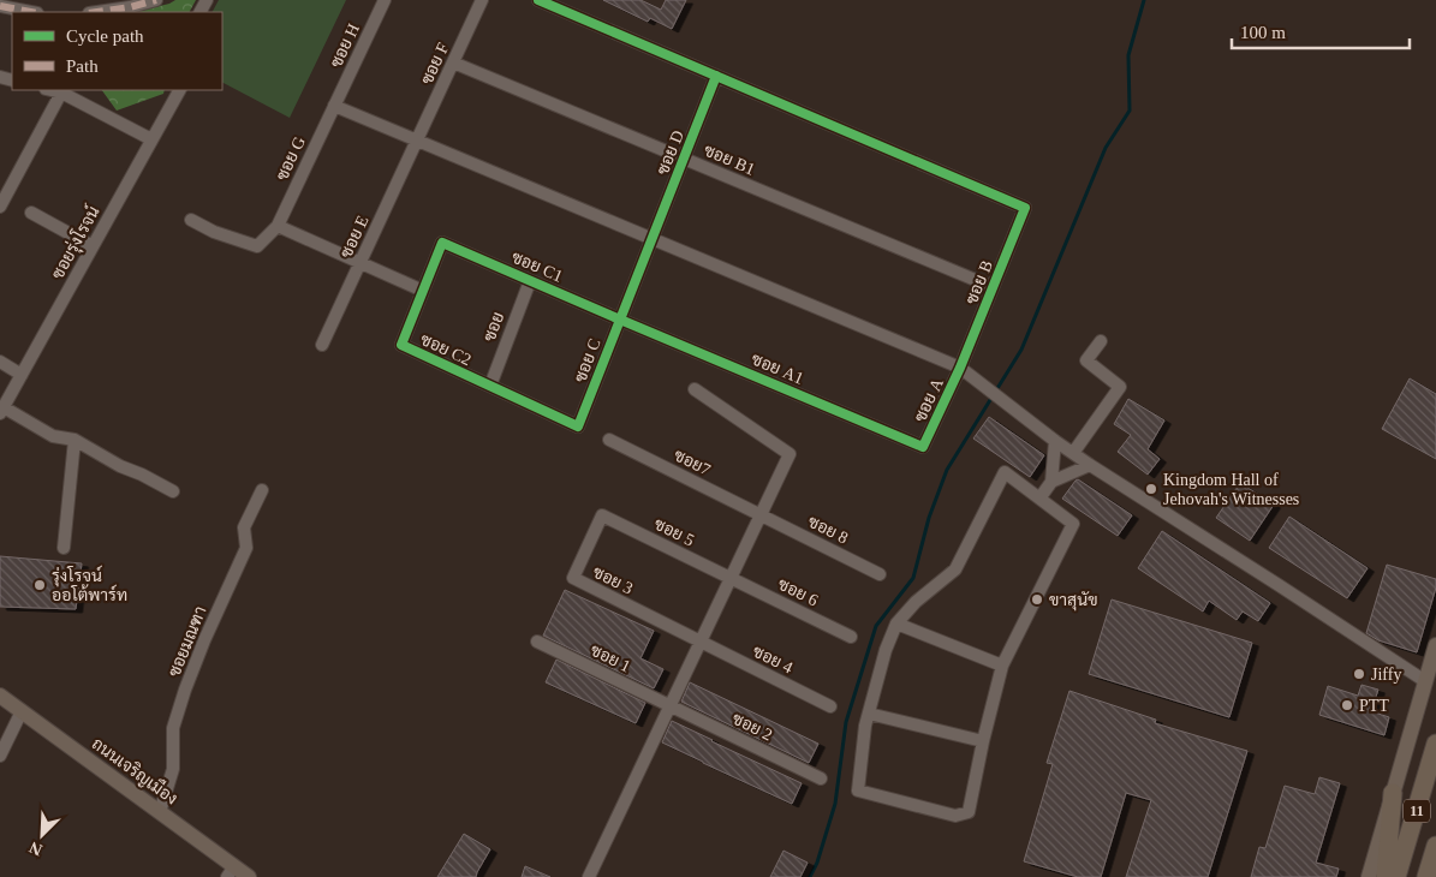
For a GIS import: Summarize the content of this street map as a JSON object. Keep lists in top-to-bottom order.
{
  "streets": {
    "highway": ["11"],
    "main road": ["ถนนเจริญเมือง"],
    "street": [
      "ซอย H",
      "ซอย F",
      "ซอย D",
      "ซอย G",
      "ซอย B1",
      "ซอย E",
      "ซอยรุ่งโรจน์",
      "ซอย C1",
      "ซอย B",
      "ซอย",
      "ซอย C2",
      "ซอย C",
      "ซอย A1",
      "ซอย A",
      "ซอย7",
      "ซอย 8",
      "ซอย 5",
      "ซอย 3",
      "ซอย 6",
      "ซอยมณฑา",
      "ซอย 1",
      "ซอย 4",
      "ซอย 2"
    ]
  },
  "crossings": [
    ["ซอย H", "ซอย G"],
    ["ซอย F", "ซอย B1"],
    ["ซอย F", "ซอย E"],
    ["ซอย D", "ซอย B1"],
    ["ซอย D", "ซอย B"],
    ["ซอย D", "ซอย C"],
    ["ซอย B1", "ซอย B"],
    ["ซอย C1", "ซอย"],
    ["ซอย C1", "ซอย C2"],
    ["ซอย C1", "ซอย C"],
    ["ซอย C1", "ซอย A1"],
    ["ซอย B", "ซอย A"],
    ["ซอย", "ซอย C2"],
    ["ซอย C2", "ซอย C"],
    ["ซอย C", "ซอย A1"],
    ["ซอย A1", "ซอย A"],
    ["ซอย7", "ซอย 8"],
    ["ซอย 5", "ซอย 3"],
    ["ซอย 5", "ซอย 6"],
    ["ซอย 3", "ซอย 4"],
    ["ซอยมณฑา", "ถนนเจริญเมือง"],
    ["ซอย 1", "ซอย 2"]
  ],
  "places": [
    "Kingdom Hall of Jehovah's Witnesses",
    "รุ่งโรจน์ ออโต้พาร์ท",
    "ขาสุนัข",
    "Jiffy",
    "PTT"
  ],
  "legend": ["Cycle path", "Path"],
  "scale_bar": "100 m",
  "north": "bottom left"
}
